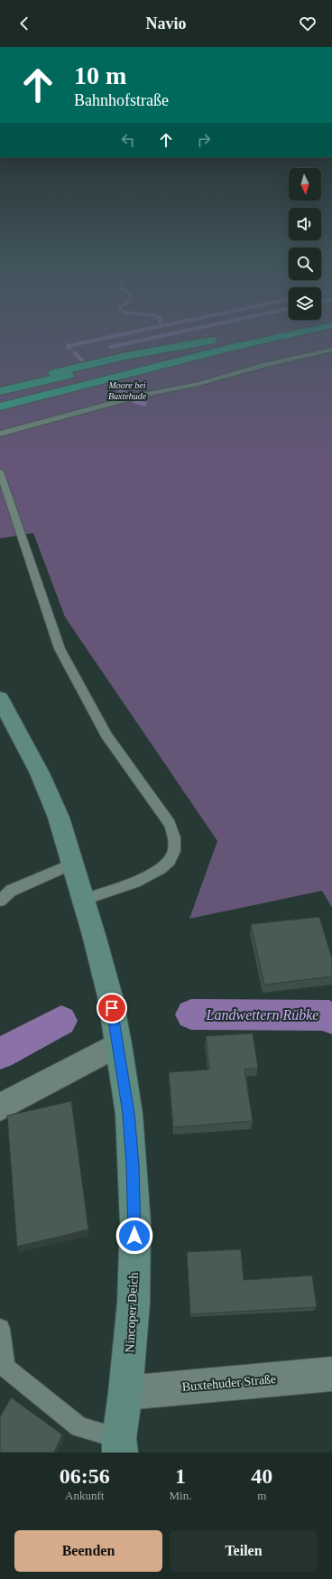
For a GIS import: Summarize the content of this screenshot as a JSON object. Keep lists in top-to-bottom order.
{
  "streets": {
    "main road": ["Nincoper Deich"],
    "street": ["Buxtehuder Straße"]
  },
  "crossings": [
    ["Nincoper Deich", "Buxtehuder Straße"]
  ],
  "water": ["Landwettern Rübke"],
  "parks": ["Moore bei Buxtehude"],
  "north": "bottom",
  "page": {
    "header": "Navio",
    "turn": ["10 m", "Bahnhofstraße"],
    "eta": [
      "06:56",
      "Ankunft",
      "1",
      "Min.",
      "40",
      "m"
    ],
    "buttons": ["Beenden", "Teilen"]
  }
}
